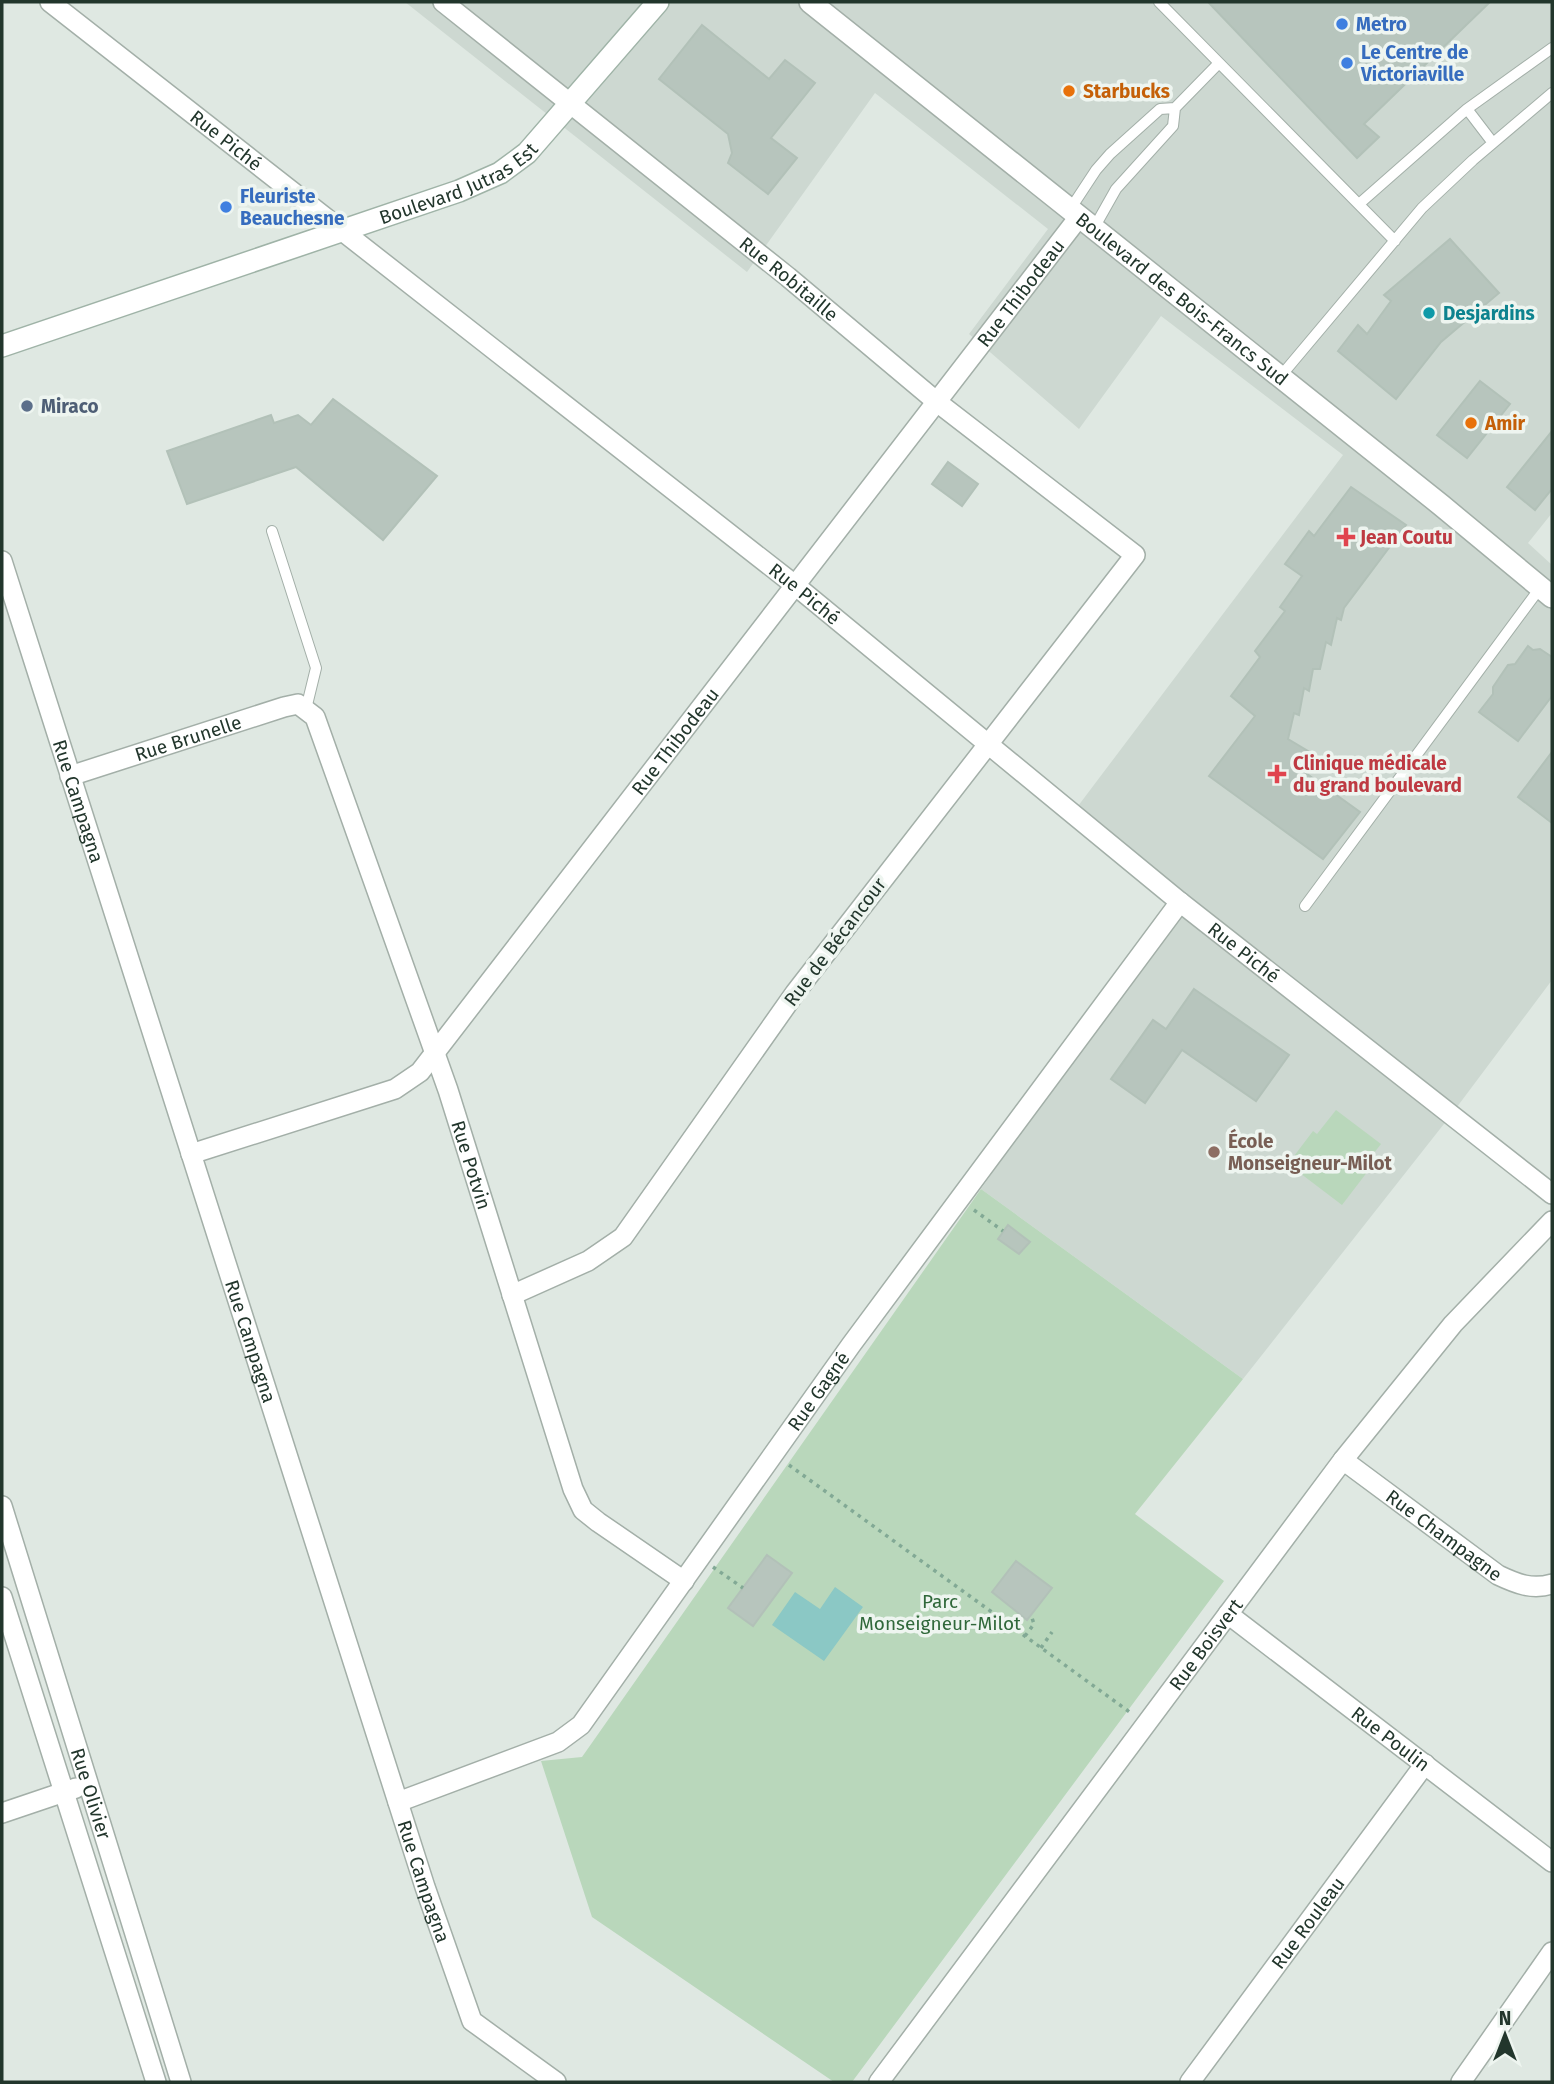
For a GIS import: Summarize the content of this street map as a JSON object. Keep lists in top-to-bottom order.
{
  "streets": {
    "street": [
      "Rue Piché",
      "Boulevard Jutras Est",
      "Rue Robitaille",
      "Rue Thibodeau",
      "Boulevard des Bois-Francs Sud",
      "Rue Brunelle",
      "Rue Campagna",
      "Rue de Bécancour",
      "Rue Potvin",
      "Rue Gagné",
      "Rue Champagne",
      "Rue Boisvert",
      "Rue Poulin",
      "Rue Olivier",
      "Rue Rouleau"
    ]
  },
  "crossings": [
    ["Rue Piché", "Boulevard Jutras Est"],
    ["Rue Piché", "Rue Thibodeau"],
    ["Rue Piché", "Rue de Bécancour"],
    ["Rue Piché", "Rue Gagné"],
    ["Boulevard Jutras Est", "Rue Robitaille"],
    ["Rue Robitaille", "Rue Thibodeau"],
    ["Rue Robitaille", "Rue de Bécancour"],
    ["Rue Thibodeau", "Boulevard des Bois-Francs Sud"],
    ["Rue Thibodeau", "Rue Campagna"],
    ["Rue Thibodeau", "Rue Potvin"],
    ["Rue Brunelle", "Rue Campagna"],
    ["Rue Brunelle", "Rue Potvin"],
    ["Rue Campagna", "Rue Gagné"],
    ["Rue de Bécancour", "Rue Potvin"],
    ["Rue Potvin", "Rue Gagné"],
    ["Rue Champagne", "Rue Boisvert"],
    ["Rue Boisvert", "Rue Poulin"],
    ["Rue Poulin", "Rue Rouleau"]
  ],
  "parks": ["Parc Monseigneur-Milot"],
  "places": {
    "other": [
      "Metro",
      "Le Centre de Victoriaville",
      "Starbucks",
      "Fleuriste Beauchesne",
      "Desjardins",
      "Miraco",
      "Amir",
      "École Monseigneur-Milot"
    ],
    "health": ["Jean Coutu", "Clinique médicale du grand boulevard"]
  },
  "north": "top"
}
